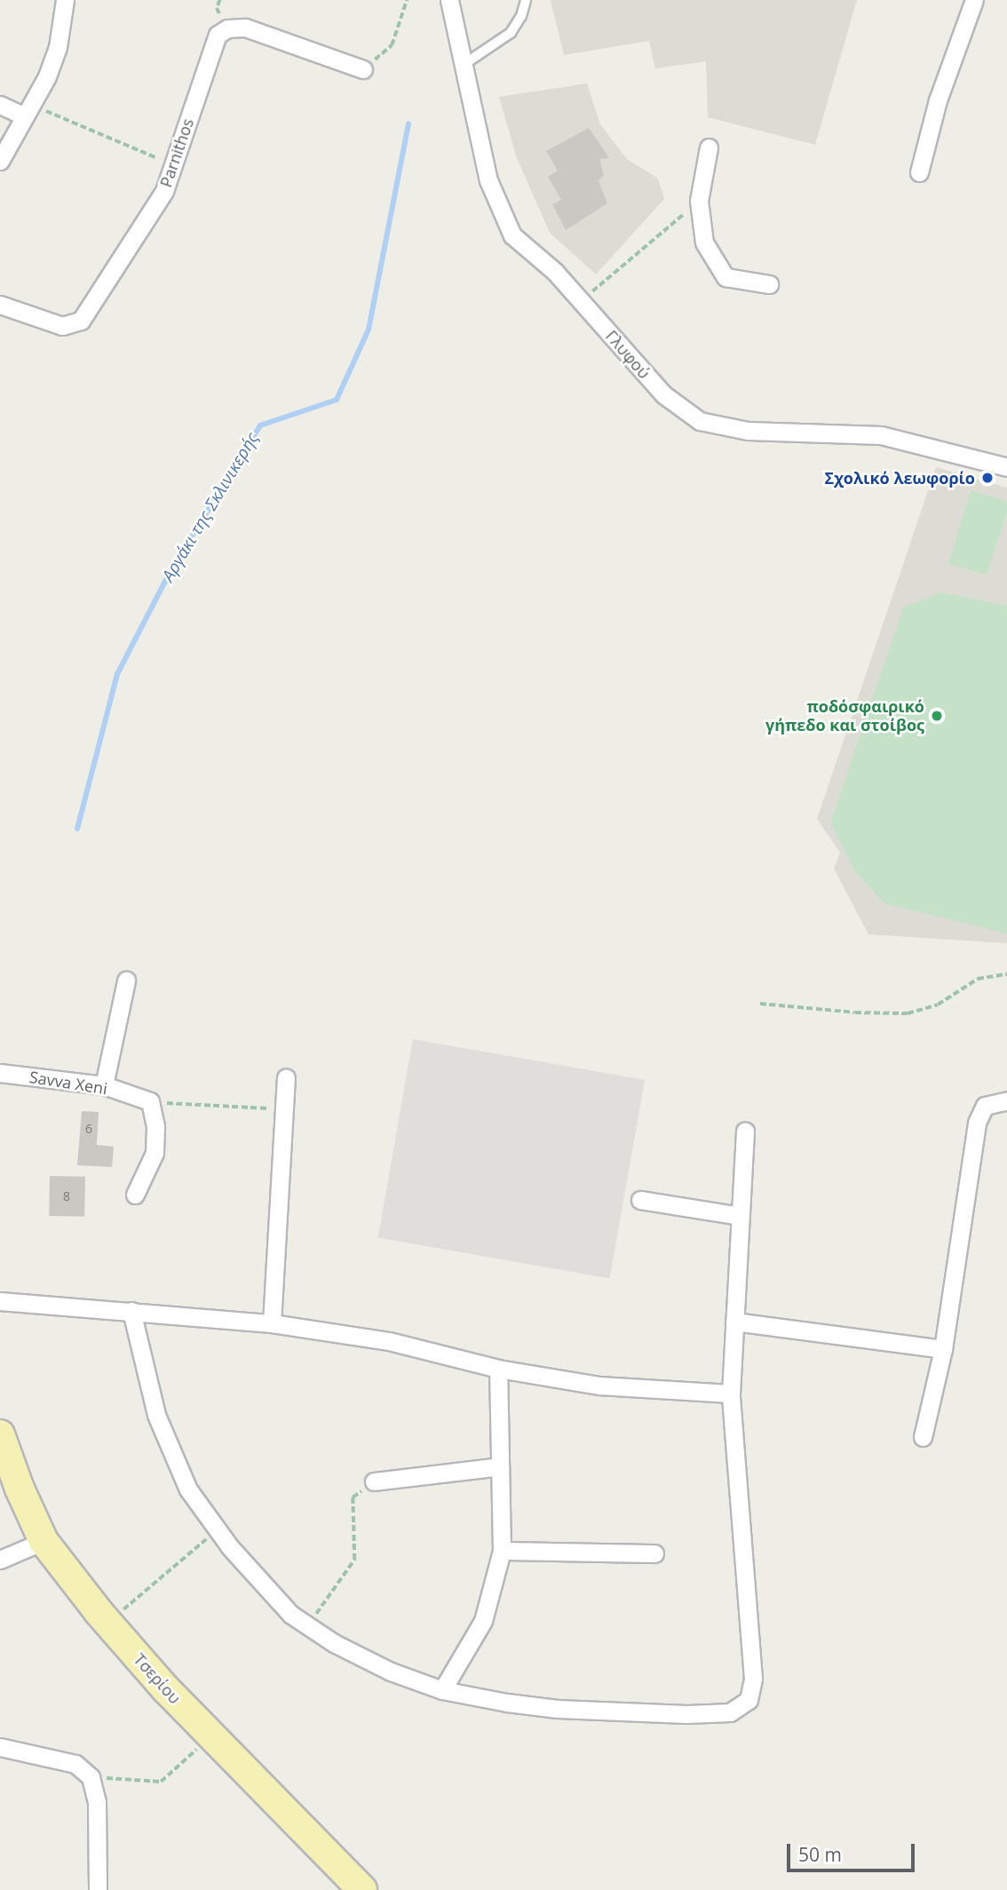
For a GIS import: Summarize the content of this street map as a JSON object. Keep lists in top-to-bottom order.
{
  "streets": {
    "main road": ["Τσερίου"],
    "street": ["Parnithos", "Γλυφού", "Savva Xeni"]
  },
  "water": ["Αργάκι της Σκλινικερής"],
  "places": ["Σχολικό λεωφορίο", "ποδόσφαιρικό γήπεδο και στοίβος"],
  "house_numbers": ["6", "8"],
  "scale_bar": "50 m"
}
